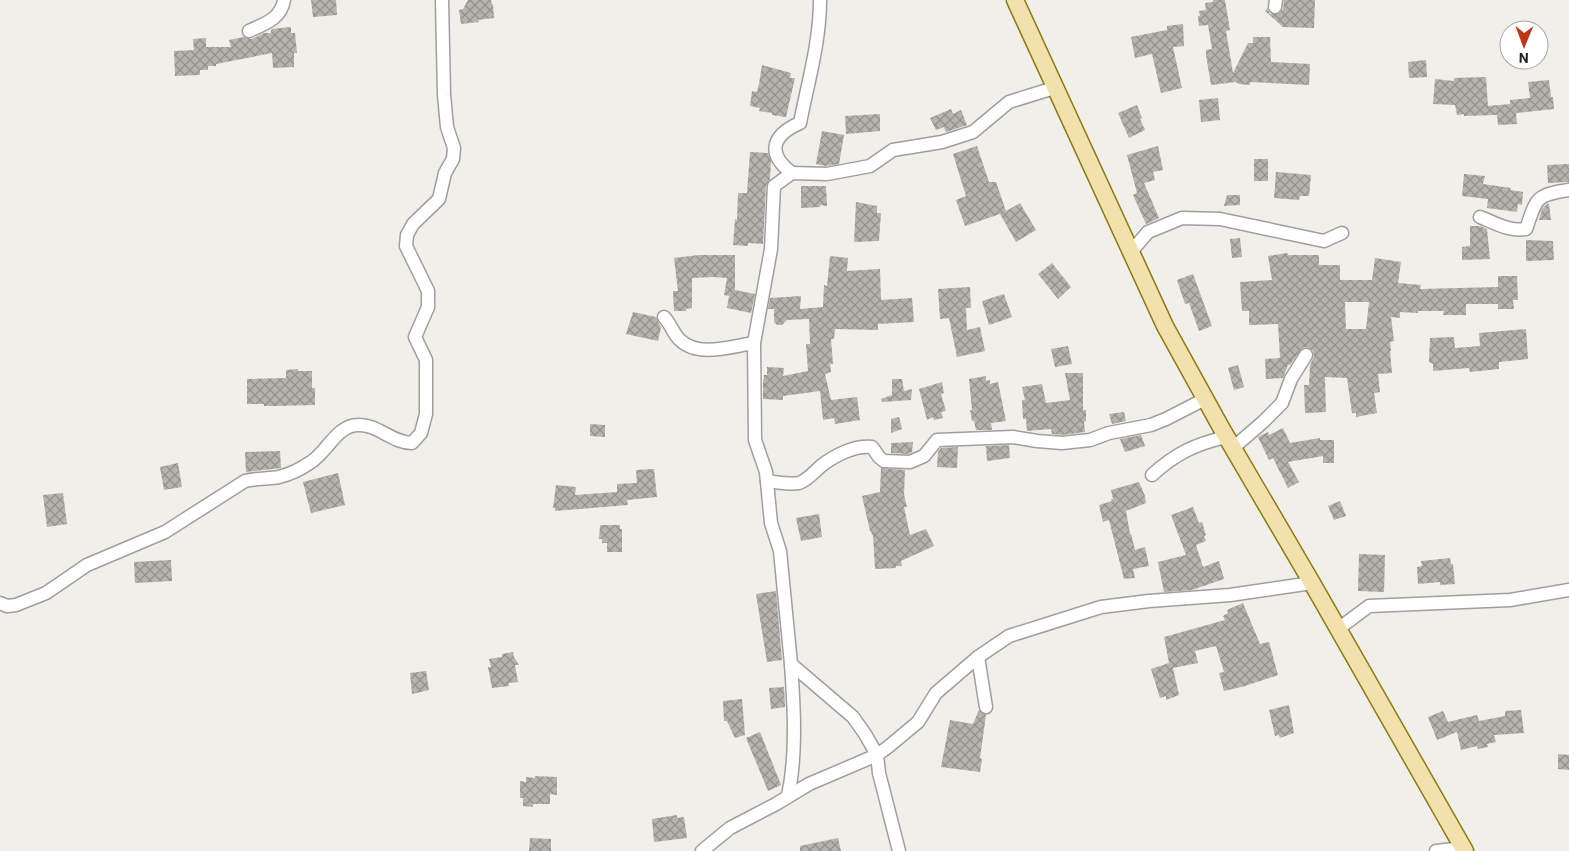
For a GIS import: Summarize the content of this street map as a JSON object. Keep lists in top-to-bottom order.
{
  "north": "bottom"
}
